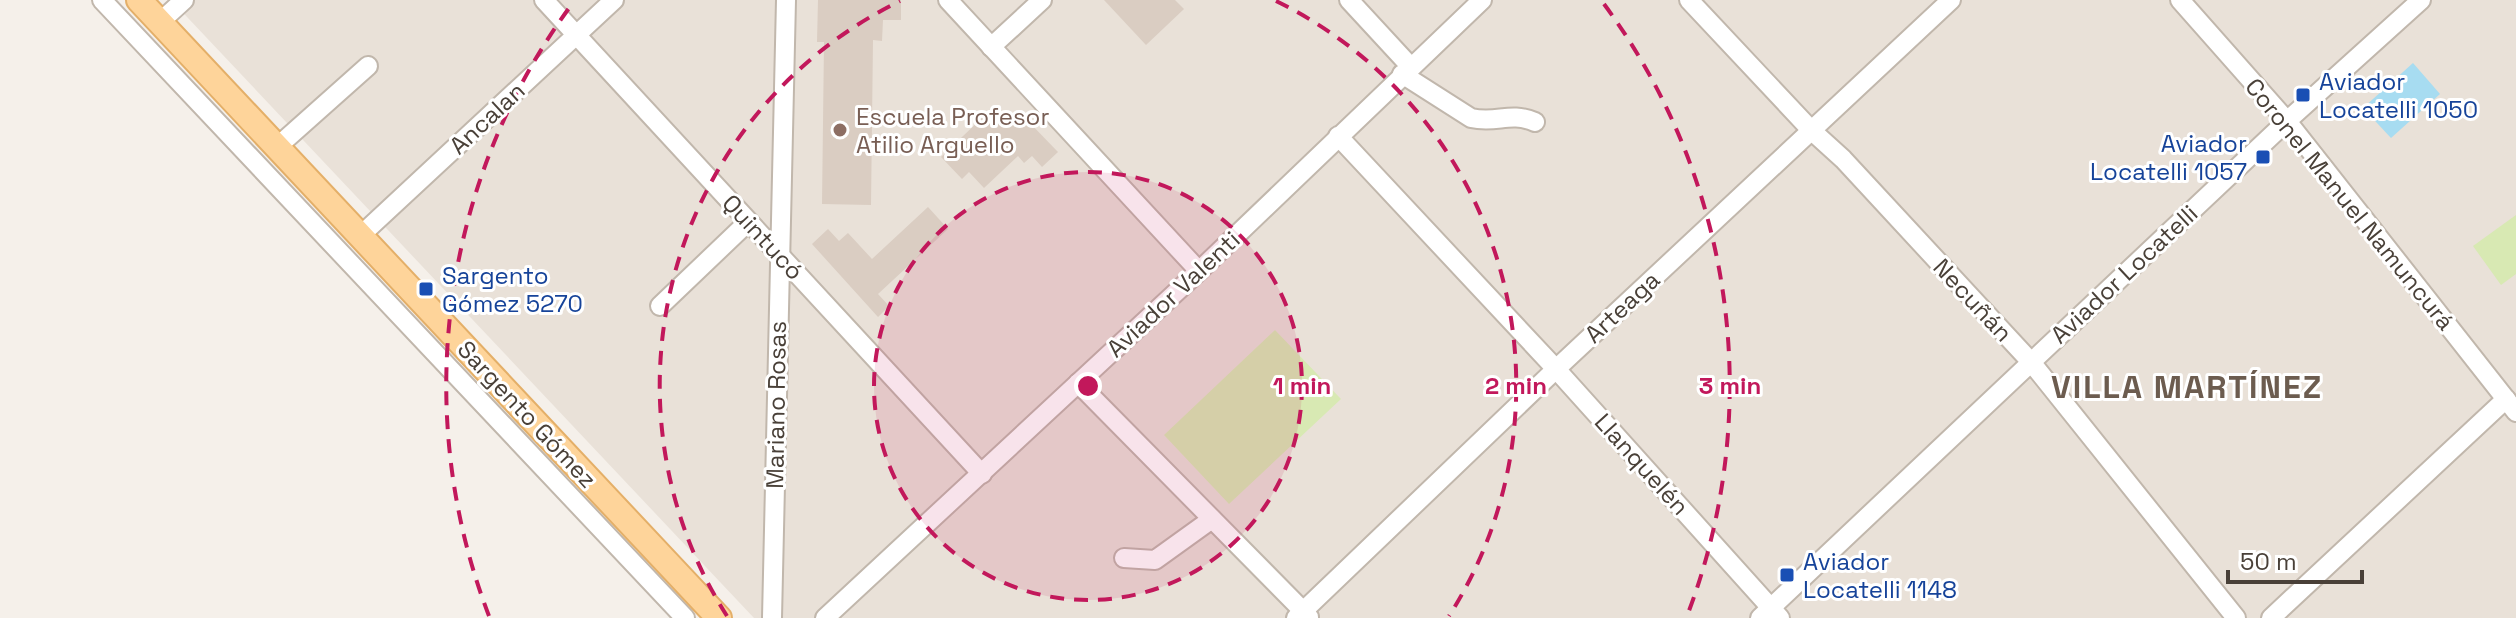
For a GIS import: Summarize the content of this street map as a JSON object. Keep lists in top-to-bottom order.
{
  "streets": {
    "main road": ["Sargento Gómez"],
    "street": [
      "Ancalan",
      "Coronel Manuel Namuncurá",
      "Quintucó",
      "Aviador Locatelli",
      "Aviador Valenti",
      "Necuñán",
      "Arteaga",
      "Mariano Rosas",
      "Llanquelén"
    ]
  },
  "crossings": [
    ["Ancalan", "Quintucó"],
    ["Ancalan", "Sargento Gómez"],
    ["Coronel Manuel Namuncurá", "Aviador Locatelli"],
    ["Quintucó", "Aviador Valenti"],
    ["Quintucó", "Mariano Rosas"],
    ["Aviador Locatelli", "Necuñán"],
    ["Aviador Locatelli", "Llanquelén"],
    ["Aviador Valenti", "Llanquelén"],
    ["Necuñán", "Arteaga"],
    ["Arteaga", "Llanquelén"]
  ],
  "districts": ["VILLA MARTÍNEZ"],
  "places": {
    "transit": [
      "Aviador Locatelli 1050",
      "Aviador Locatelli 1057",
      "Sargento Gómez 5270",
      "Aviador Locatelli 1148"
    ],
    "other": ["Escuela Profesor Atilio Arguello"]
  },
  "scale_bar": "50 m",
  "rings": ["1 min", "2 min", "3 min"]
}
